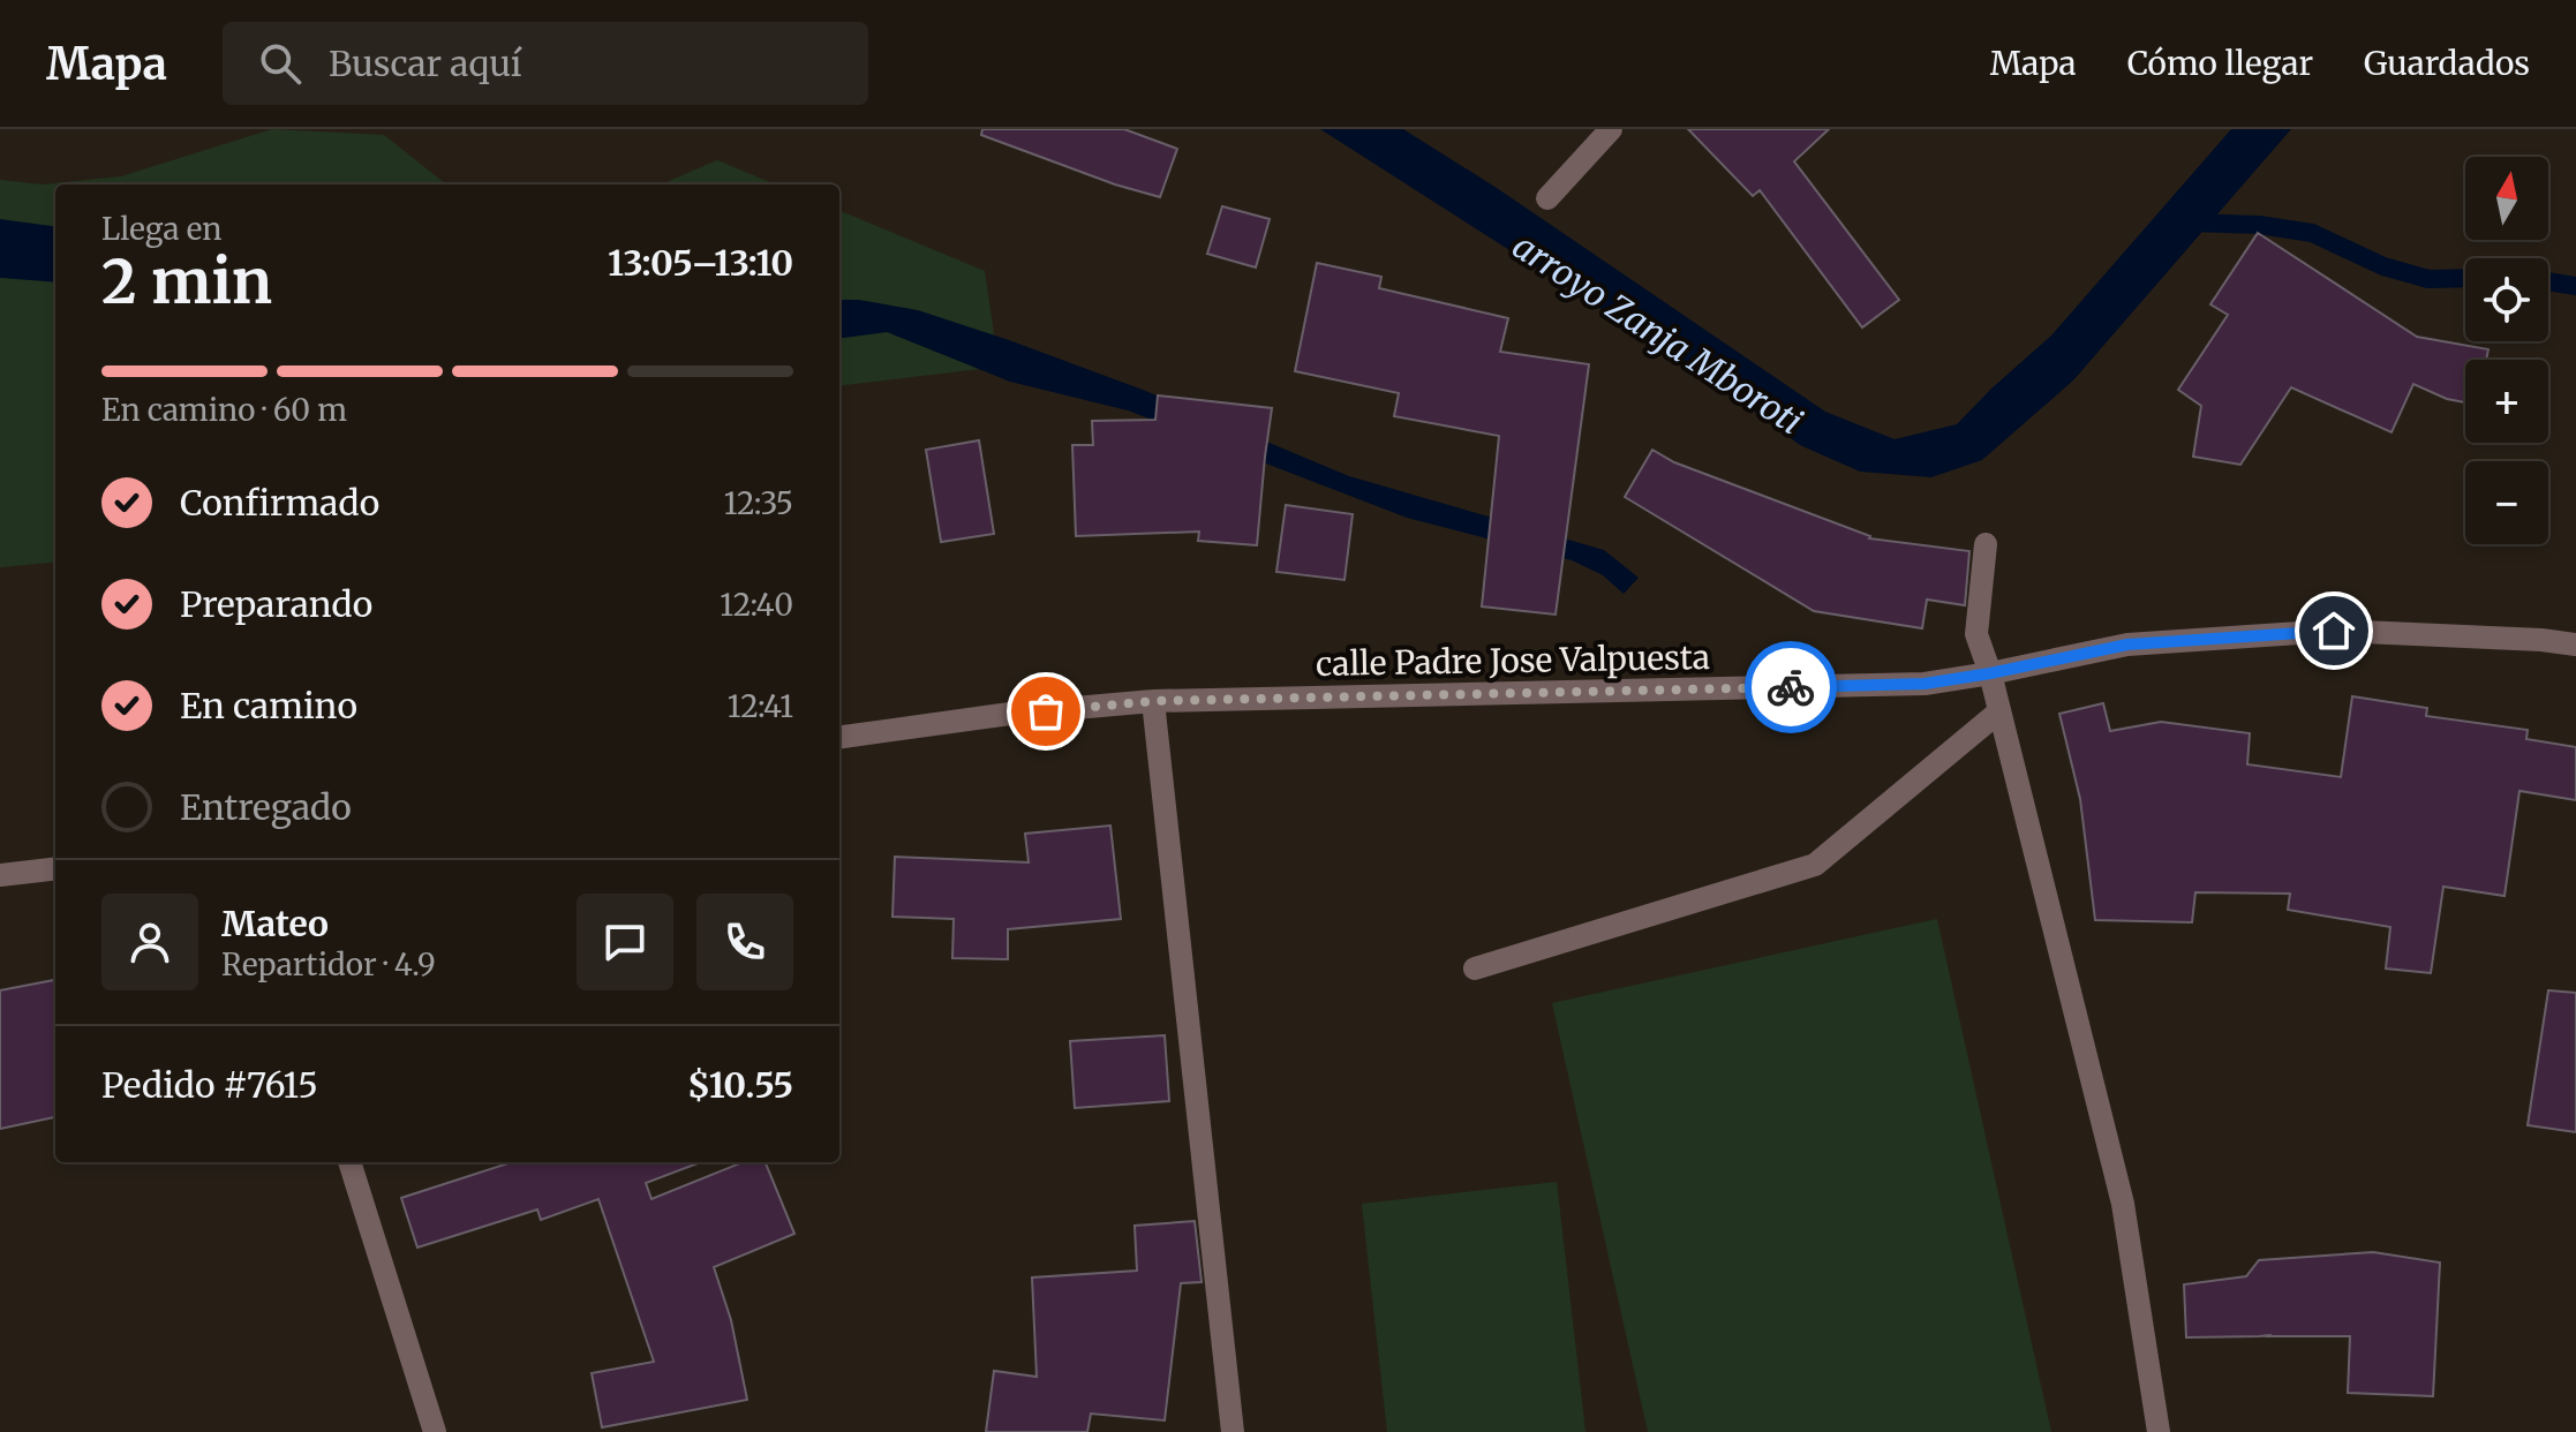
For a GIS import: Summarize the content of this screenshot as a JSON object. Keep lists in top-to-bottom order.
{
  "streets": {
    "street": ["calle Padre Jose Valpuesta"]
  },
  "water": ["arroyo Zanja Mboroti"],
  "north": "top",
  "page": {
    "header": "Mapa",
    "search": "Buscar aquí",
    "nav": ["Mapa", "Cómo llegar", "Guardados"],
    "map_buttons": ["+", "−"],
    "heading": ["2 min", "Llega en", "13:05–13:10"],
    "panel": [
      "Mateo",
      "Repartidor · 4.9",
      "Pedido #7615",
      "$10.55"
    ],
    "bar": "En camino · 60 m",
    "list": [
      ["Confirmado", "12:35"],
      ["Preparando", "12:40"],
      ["En camino", "12:41"],
      "Entregado"
    ]
  }
}
